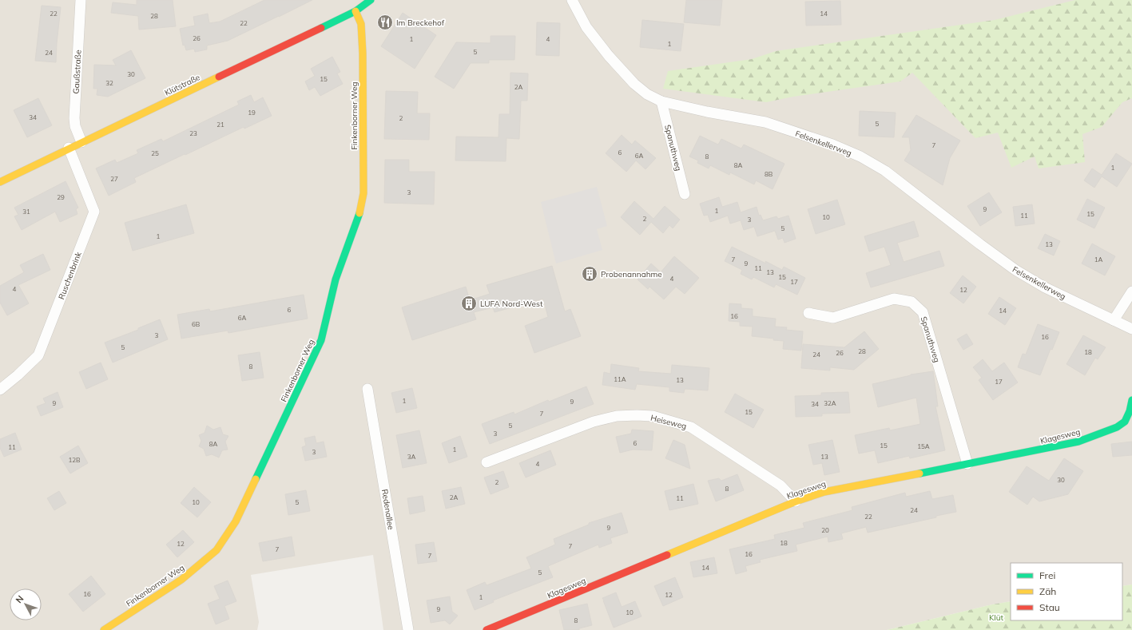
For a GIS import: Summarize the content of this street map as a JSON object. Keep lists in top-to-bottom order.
{
  "streets": {
    "street": [
      "Gaußstraße",
      "Klütstraße",
      "Finkenborner Weg",
      "Felsenkellerweg",
      "Spanuthweg",
      "Ruschenbrink",
      "Heiseweg",
      "Klagesweg",
      "Redenallee"
    ]
  },
  "crossings": [
    ["Gaußstraße", "Klütstraße"],
    ["Klütstraße", "Finkenborner Weg"],
    ["Klütstraße", "Ruschenbrink"],
    ["Felsenkellerweg", "Spanuthweg"],
    ["Spanuthweg", "Klagesweg"],
    ["Heiseweg", "Klagesweg"]
  ],
  "parks": ["Klüt"],
  "places": {
    "restaurant": ["Im Breckehof"],
    "building": ["Probenannahme", "LUFA Nord-West"]
  },
  "house_numbers": [
    "22",
    "14",
    "28",
    "22",
    "26",
    "1",
    "4",
    "1",
    "5",
    "24",
    "30",
    "15",
    "32",
    "2A",
    "19",
    "34",
    "2",
    "5",
    "21",
    "23",
    "7",
    "6",
    "25",
    "6A",
    "8",
    "8A",
    "1",
    "8B",
    "27",
    "3",
    "29",
    "9",
    "1",
    "31",
    "15",
    "11",
    "10",
    "2",
    "3",
    "5",
    "1",
    "13",
    "7",
    "1A",
    "9",
    "11",
    "13",
    "15",
    "4",
    "17",
    "4",
    "12",
    "6",
    "14",
    "16",
    "6A",
    "6B",
    "3",
    "16",
    "5",
    "28",
    "18",
    "26",
    "24",
    "8",
    "11A",
    "13",
    "17",
    "1",
    "9",
    "9",
    "32A",
    "34",
    "15",
    "7",
    "5",
    "3",
    "6",
    "8A",
    "15",
    "15A",
    "11",
    "1",
    "3",
    "3A",
    "13",
    "12B",
    "4",
    "30",
    "2",
    "8",
    "2A",
    "11",
    "10",
    "5",
    "24",
    "22",
    "9",
    "20",
    "18",
    "12",
    "7",
    "7",
    "16",
    "7",
    "14",
    "5",
    "16",
    "12",
    "1",
    "9",
    "10",
    "8"
  ],
  "legend": ["Frei", "Zäh", "Stau"],
  "north": "top left"
}
